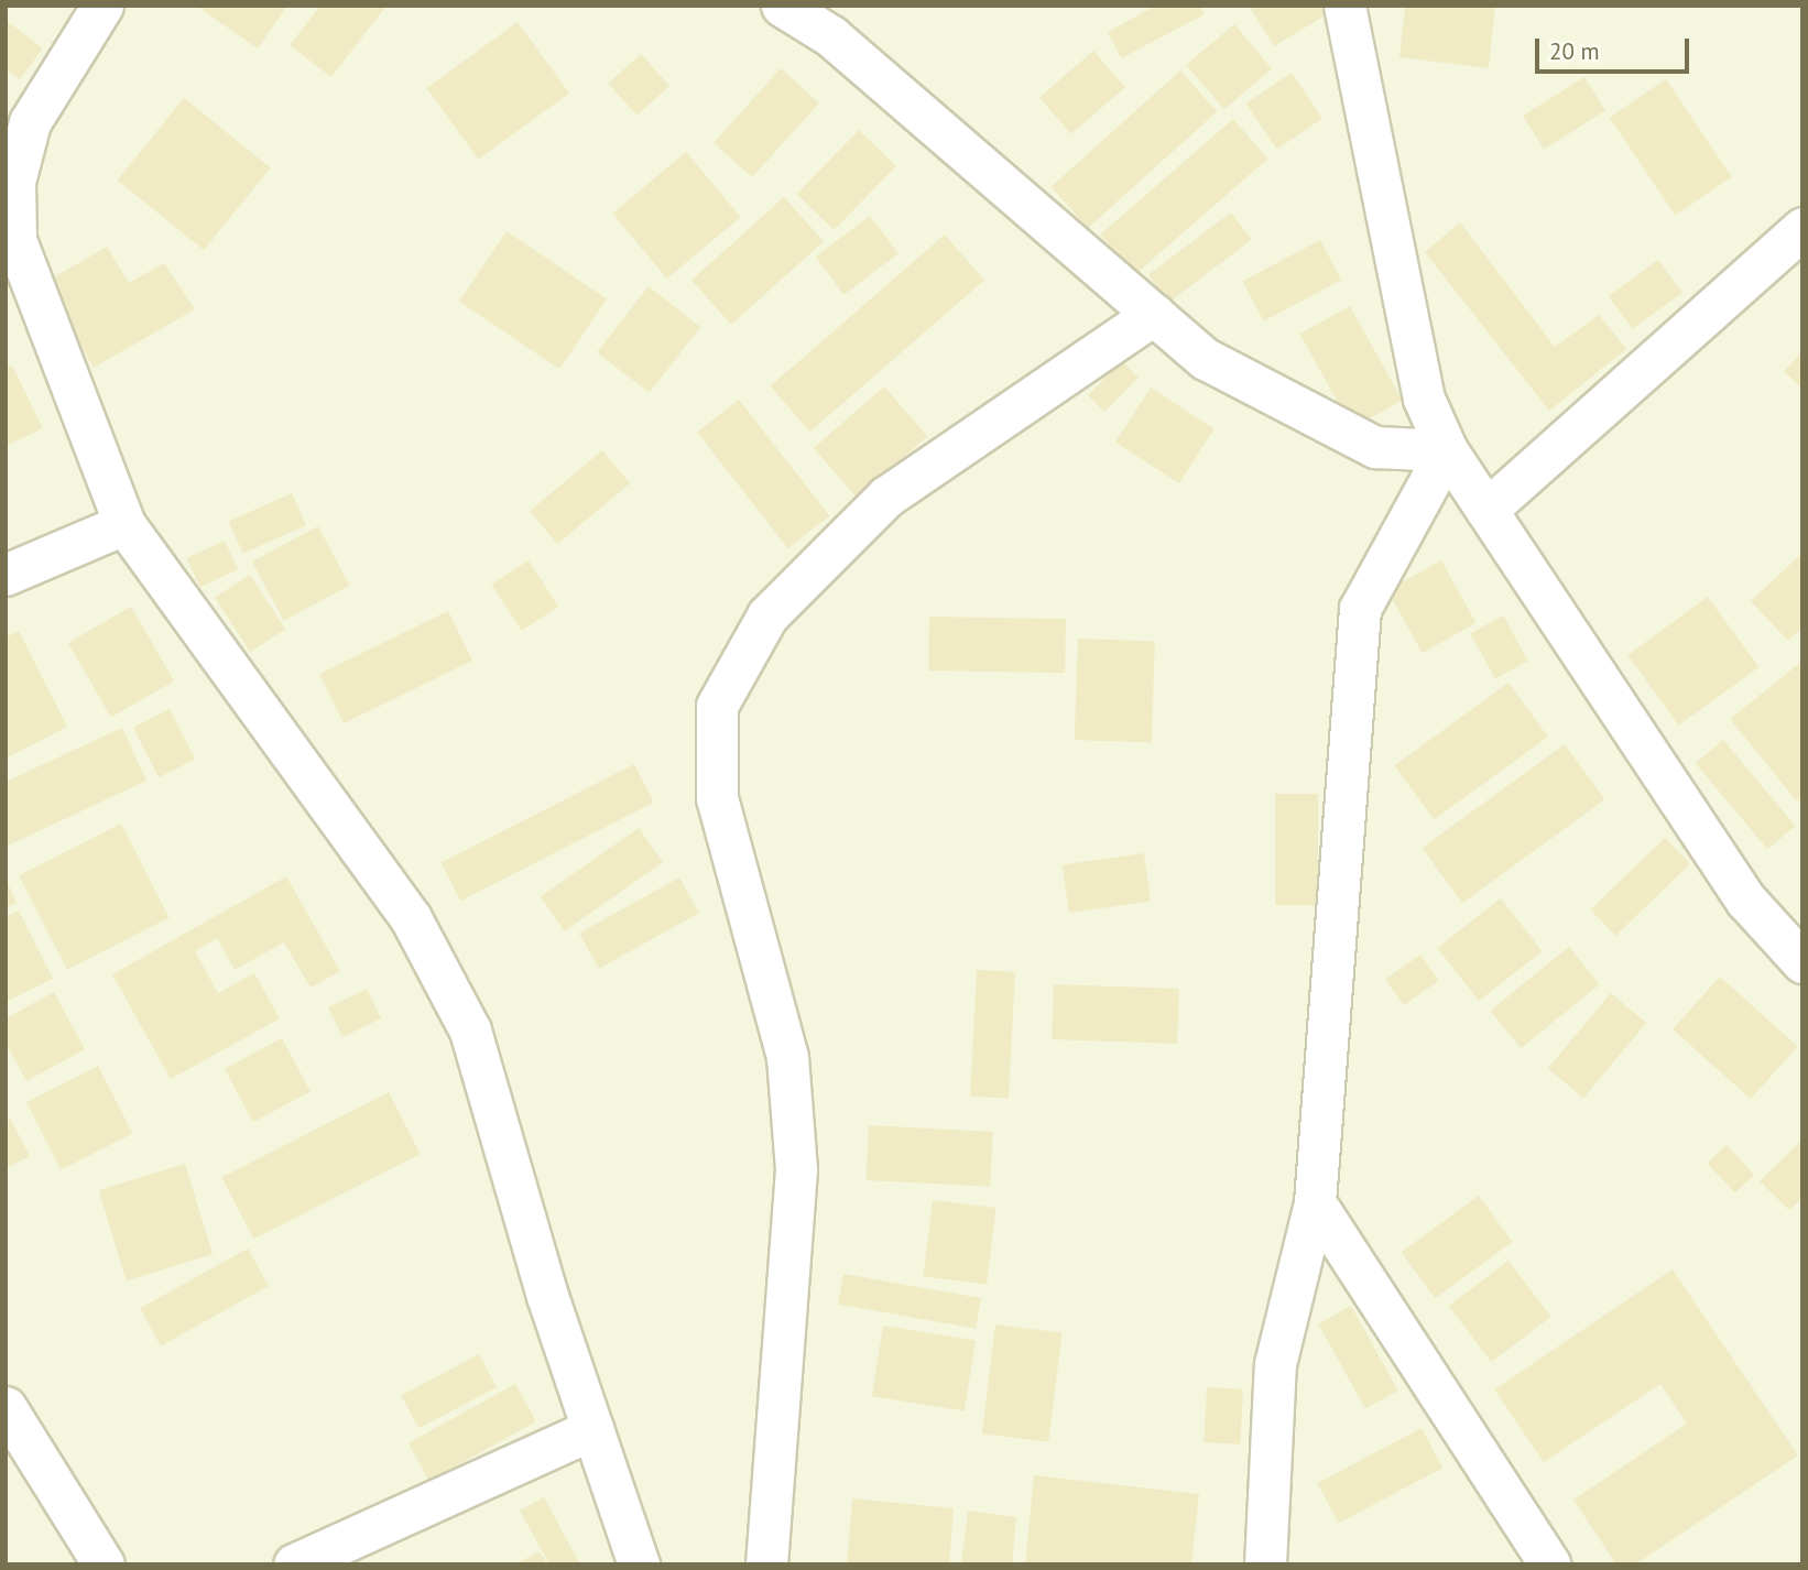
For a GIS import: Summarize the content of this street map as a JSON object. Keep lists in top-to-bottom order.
{
  "scale_bar": "20 m"
}
